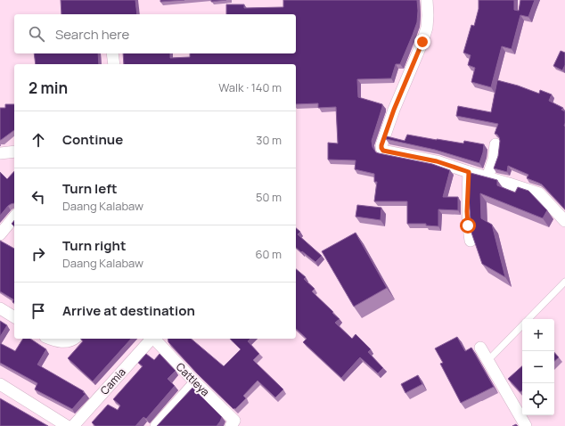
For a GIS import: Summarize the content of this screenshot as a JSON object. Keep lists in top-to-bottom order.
{
  "streets": {
    "street": ["Cattleya", "Camia"]
  },
  "page": {
    "search": "Search here",
    "heading": ["2 min", "Walk · 140 m"],
    "list": [
      ["Continue", "30 m"],
      ["Turn left", "Daang Kalabaw", "50 m"],
      ["Turn right", "Daang Kalabaw", "60 m"],
      "Arrive at destination"
    ],
    "map_buttons": ["+", "−"]
  }
}
